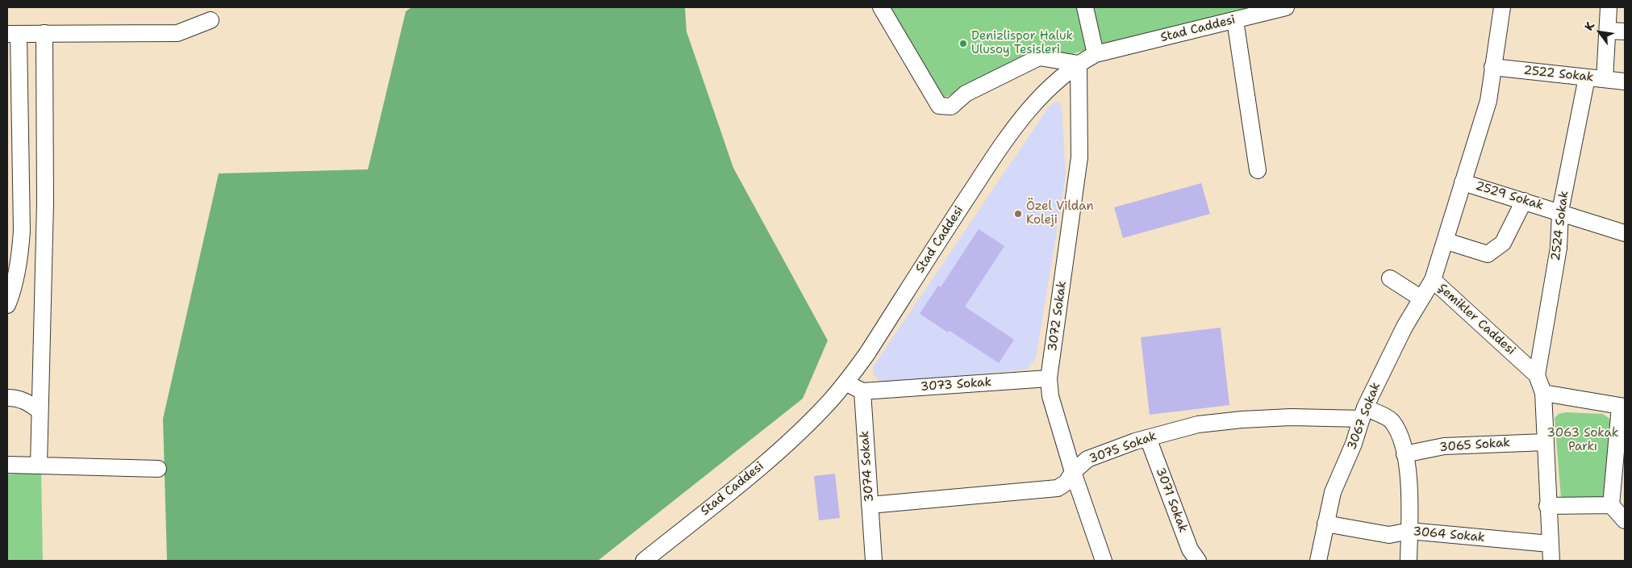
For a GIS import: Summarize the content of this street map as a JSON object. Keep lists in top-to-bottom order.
{
  "streets": {
    "street": [
      "Stad Caddesi",
      "2522 Sokak",
      "2529 Sokak",
      "2524 Sokak",
      "3072 Sokak",
      "Şemikler Caddesi",
      "3073 Sokak",
      "3067 Sokak",
      "3065 Sokak",
      "3075 Sokak",
      "3074 Sokak",
      "3071 Sokak",
      "3064 Sokak"
    ]
  },
  "crossings": [
    ["Stad Caddesi", "3072 Sokak"],
    ["2522 Sokak", "2524 Sokak"],
    ["2522 Sokak", "Şemikler Caddesi"],
    ["2529 Sokak", "2524 Sokak"],
    ["2529 Sokak", "Şemikler Caddesi"],
    ["2524 Sokak", "Şemikler Caddesi"],
    ["3072 Sokak", "3073 Sokak"],
    ["3072 Sokak", "3075 Sokak"],
    ["Şemikler Caddesi", "3067 Sokak"],
    ["Şemikler Caddesi", "3065 Sokak"],
    ["Şemikler Caddesi", "3064 Sokak"],
    ["3073 Sokak", "3074 Sokak"],
    ["3067 Sokak", "3075 Sokak"],
    ["3067 Sokak", "3064 Sokak"],
    ["3075 Sokak", "3074 Sokak"],
    ["3075 Sokak", "3071 Sokak"]
  ],
  "parks": ["3063 Sokak Parkı"],
  "places": ["Denizlispor Haluk Ulusoy Tesisleri", "Özel Vildan Koleji"],
  "north": "top left"
}
